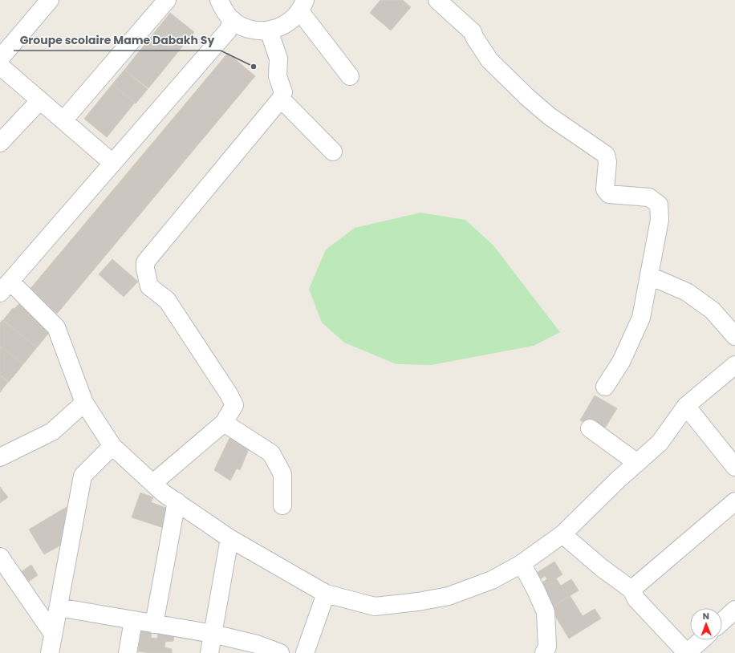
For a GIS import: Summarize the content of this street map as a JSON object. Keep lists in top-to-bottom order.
{
  "places": ["Groupe scolaire Mame Dabakh Sy"],
  "north": "top"
}
